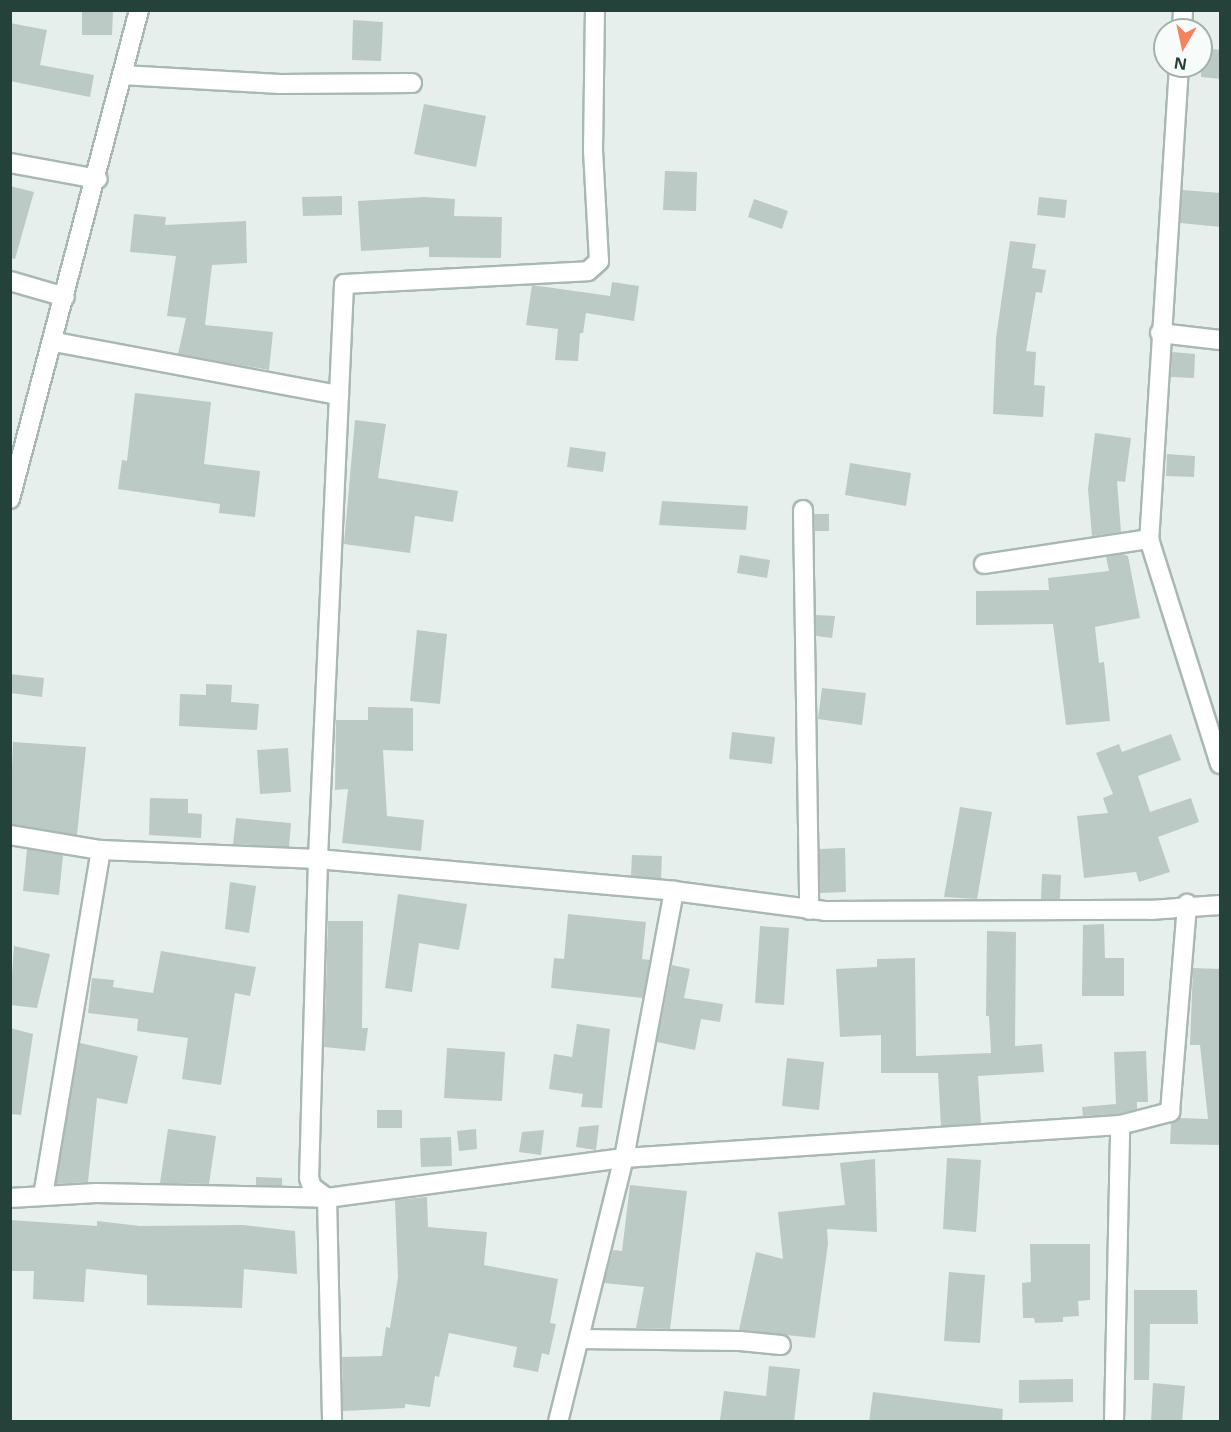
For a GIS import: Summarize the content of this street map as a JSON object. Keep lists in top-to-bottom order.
{
  "north": "bottom"
}
